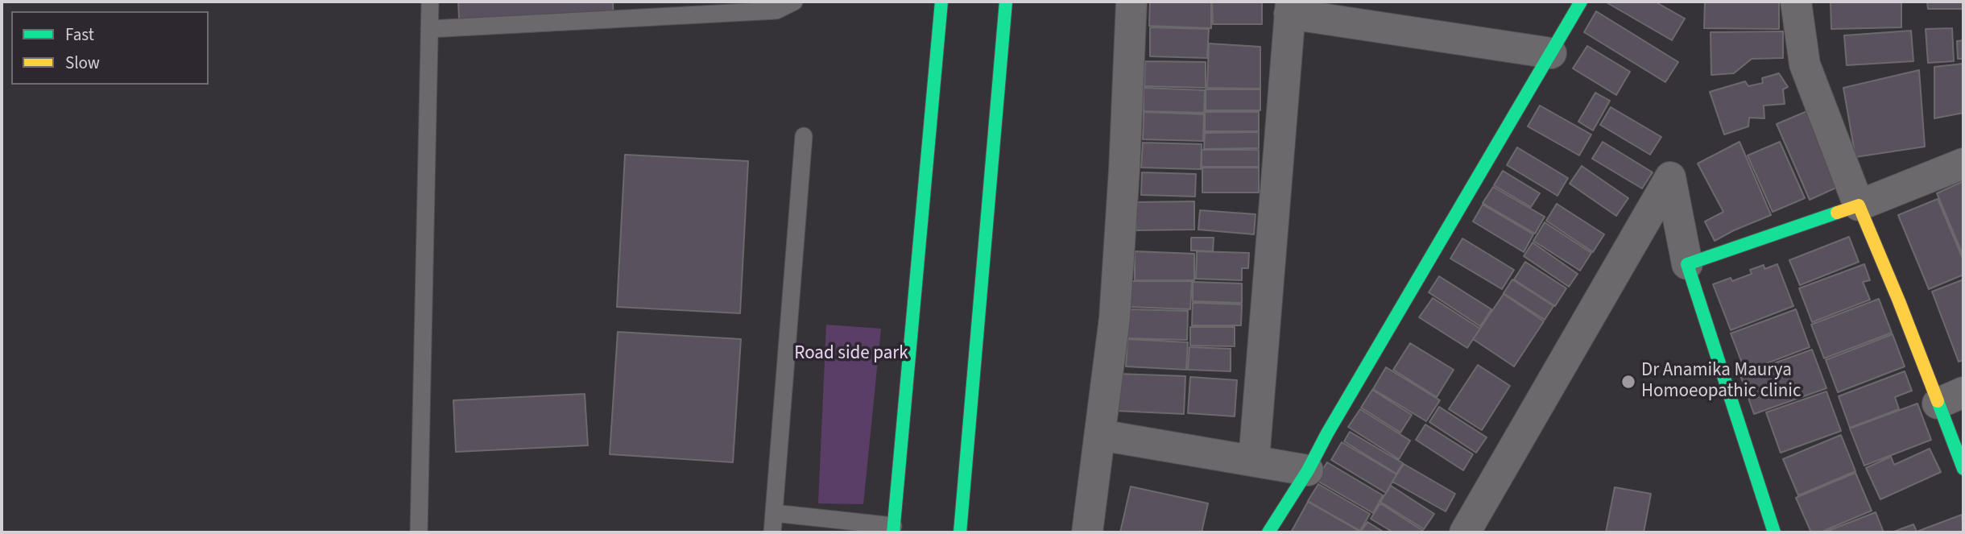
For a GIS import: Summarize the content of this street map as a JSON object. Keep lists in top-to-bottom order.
{
  "parks": ["Road side park"],
  "places": ["Dr Anamika Maurya Homoeopathic clinic"],
  "legend": ["Fast", "Slow"]
}
